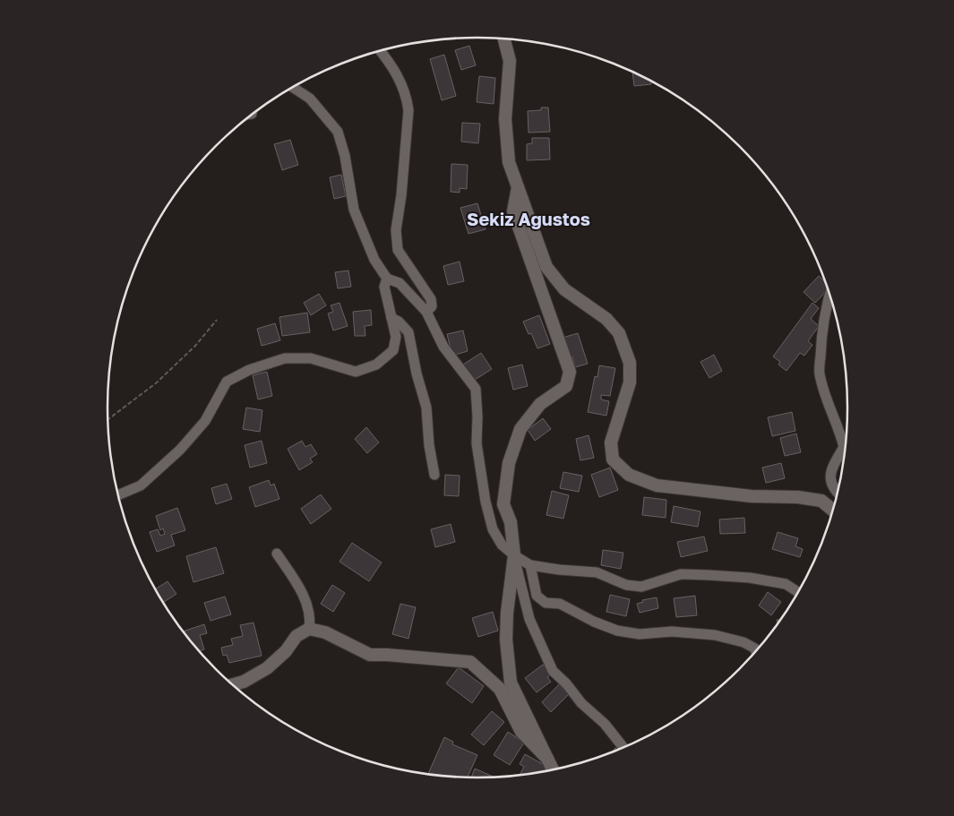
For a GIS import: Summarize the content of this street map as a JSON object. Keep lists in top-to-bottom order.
{
  "districts": ["Sekiz Ağustos"]
}
